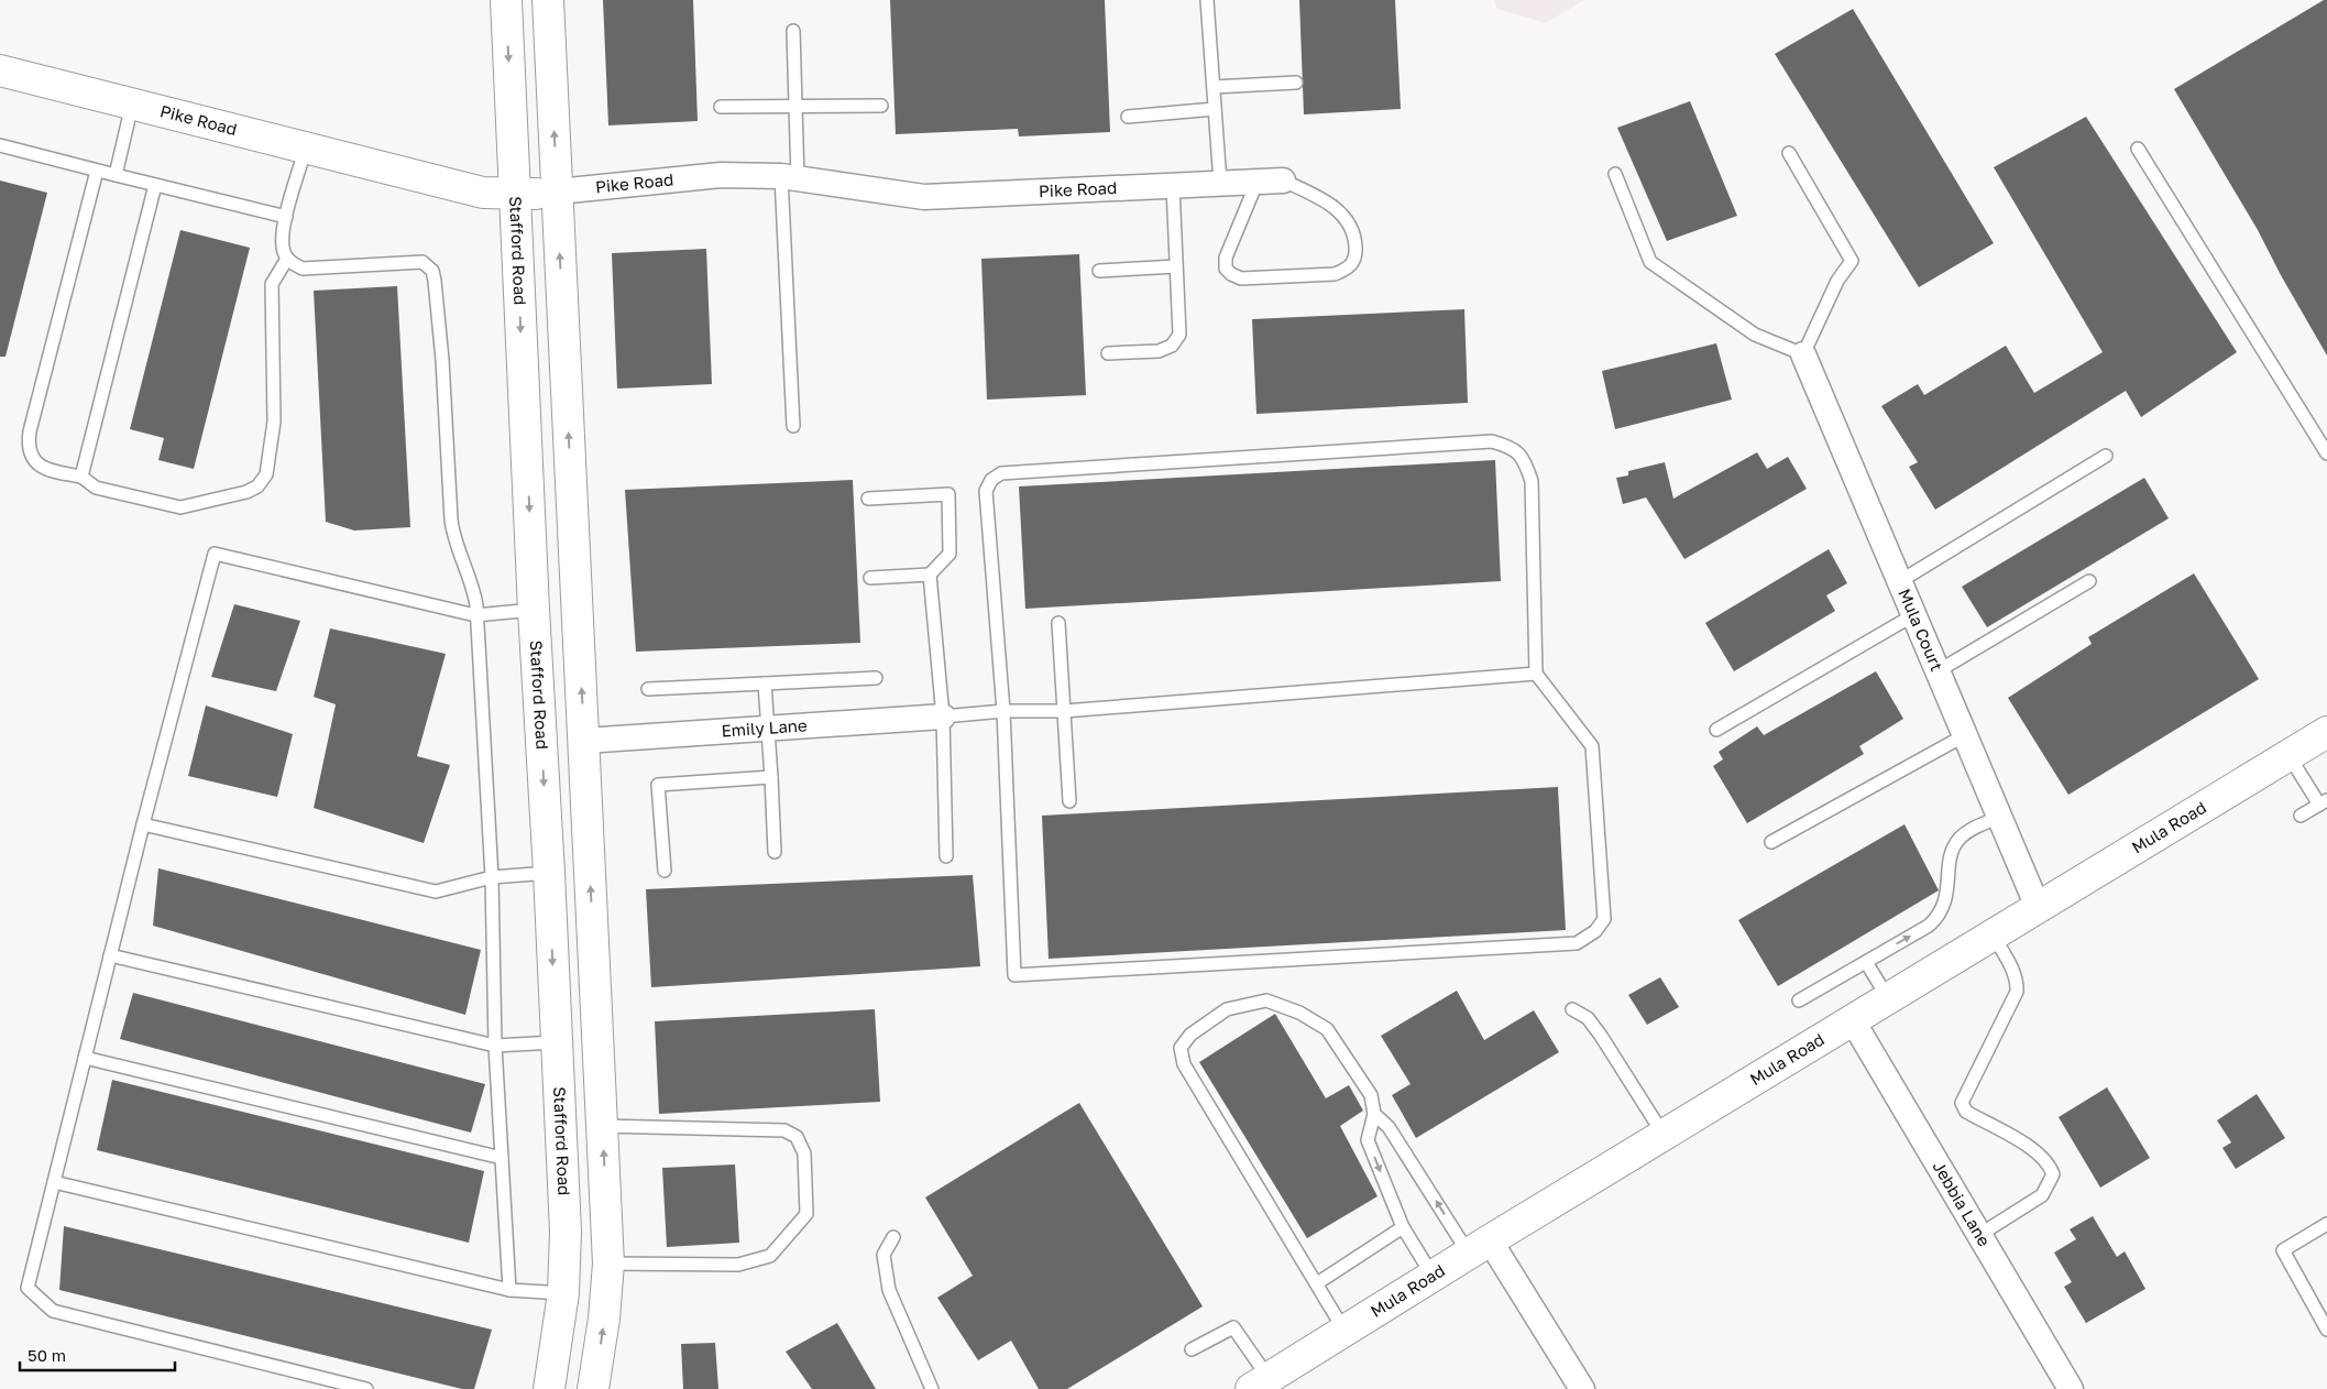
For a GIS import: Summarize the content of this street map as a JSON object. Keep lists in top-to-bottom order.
{
  "streets": {
    "main road": ["Pike Road", "Stafford Road", "Mula Road"],
    "street": ["Mula Court", "Emily Lane", "Jebbia Lane"]
  },
  "crossings": [
    ["Pike Road", "Stafford Road"],
    ["Mula Court", "Mula Road"],
    ["Mula Road", "Jebbia Lane"]
  ],
  "scale_bar": "50 m"
}
